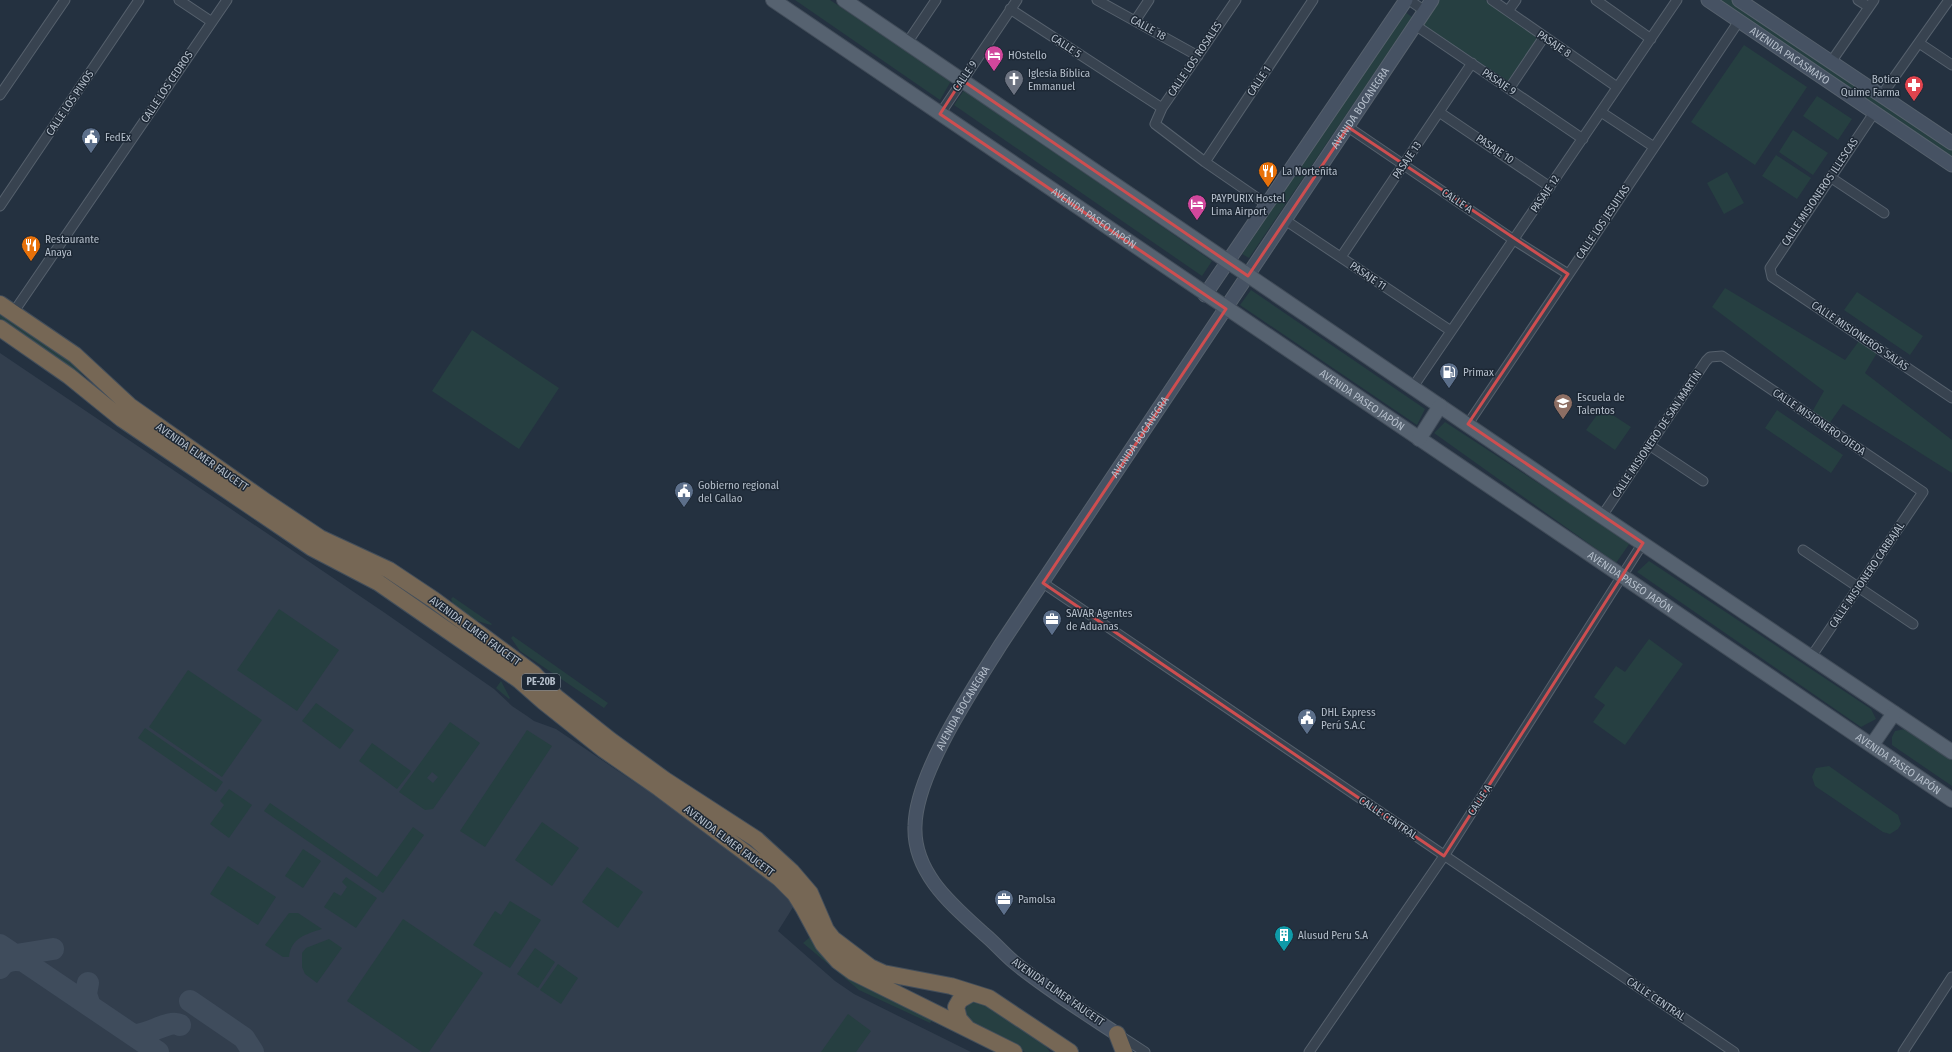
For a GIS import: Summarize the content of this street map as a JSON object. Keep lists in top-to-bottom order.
{
  "streets": {
    "highway": ["AVENIDA ELMER FAUCETT", "PE-20B"],
    "main road": ["AVENIDA PACASMAYO", "AVENIDA BOCANEGRA", "AVENIDA PASEO JAPÓN"],
    "street": [
      "CALLE 18",
      "PASAJE 8",
      "CALLE 5",
      "CALLE LOS ROSALES",
      "CALLE 9",
      "CALLE 1",
      "PASAJE 9",
      "CALLE LOS CEDROS",
      "CALLE LOS PINOS",
      "PASAJE 10",
      "PASAJE 13",
      "CALLE MISIONEROS ILLESCAS",
      "PASAJE 12",
      "CALLE A",
      "CALLE LOS JESUITAS",
      "PASAJE 11",
      "CALLE MISIONEROS SALAS",
      "CALLE MISIONERO OJEDA",
      "CALLE MISIONERO DE SAN MARTÍN",
      "CALLE MISIONERO CARBAJAL",
      "CALLE CENTRAL"
    ]
  },
  "crossings": [
    ["CALLE 18", "CALLE LOS ROSALES"],
    ["PASAJE 8", "PASAJE 12"],
    ["CALLE 5", "CALLE LOS ROSALES"],
    ["CALLE 5", "CALLE 9"],
    ["AVENIDA PACASMAYO", "CALLE MISIONEROS ILLESCAS"],
    ["AVENIDA PACASMAYO", "CALLE LOS JESUITAS"],
    ["CALLE LOS ROSALES", "CALLE 1"],
    ["CALLE 9", "AVENIDA PASEO JAPÓN"],
    ["PASAJE 9", "AVENIDA BOCANEGRA"],
    ["PASAJE 9", "PASAJE 13"],
    ["PASAJE 9", "PASAJE 12"],
    ["CALLE LOS CEDROS", "AVENIDA ELMER FAUCETT"],
    ["AVENIDA BOCANEGRA", "CALLE A"],
    ["AVENIDA BOCANEGRA", "AVENIDA PASEO JAPÓN"],
    ["AVENIDA BOCANEGRA", "PASAJE 11"],
    ["AVENIDA BOCANEGRA", "AVENIDA ELMER FAUCETT"],
    ["AVENIDA BOCANEGRA", "CALLE CENTRAL"],
    ["PASAJE 10", "PASAJE 13"],
    ["PASAJE 10", "PASAJE 12"],
    ["PASAJE 13", "CALLE A"],
    ["PASAJE 13", "PASAJE 11"],
    ["CALLE MISIONEROS ILLESCAS", "CALLE MISIONEROS SALAS"],
    ["PASAJE 12", "CALLE A"],
    ["PASAJE 12", "PASAJE 11"],
    ["CALLE A", "AVENIDA PASEO JAPÓN"],
    ["CALLE A", "CALLE LOS JESUITAS"],
    ["CALLE A", "CALLE CENTRAL"],
    ["CALLE MISIONERO OJEDA", "CALLE MISIONERO DE SAN MARTÍN"],
    ["CALLE MISIONERO OJEDA", "CALLE MISIONERO CARBAJAL"]
  ],
  "places": {
    "hotel": ["HOstello", "PAYPURIX Hostel Lima Airport"],
    "church": ["Iglesia Bíblica Emmanuel"],
    "pharmacy": ["Botica Quime Farma"],
    "public building": ["FedEx", "Gobierno regional del Callao", "DHL Express Perú S.A.C"],
    "restaurant": ["La Norteñita", "Restaurante Anaya"],
    "fuel station": ["Primax"],
    "school or university": ["Escuela de Talentos"],
    "office": ["SAVAR Agentes de Aduanas", "Pamolsa"],
    "building": ["Alusud Peru S.A"]
  }
}
